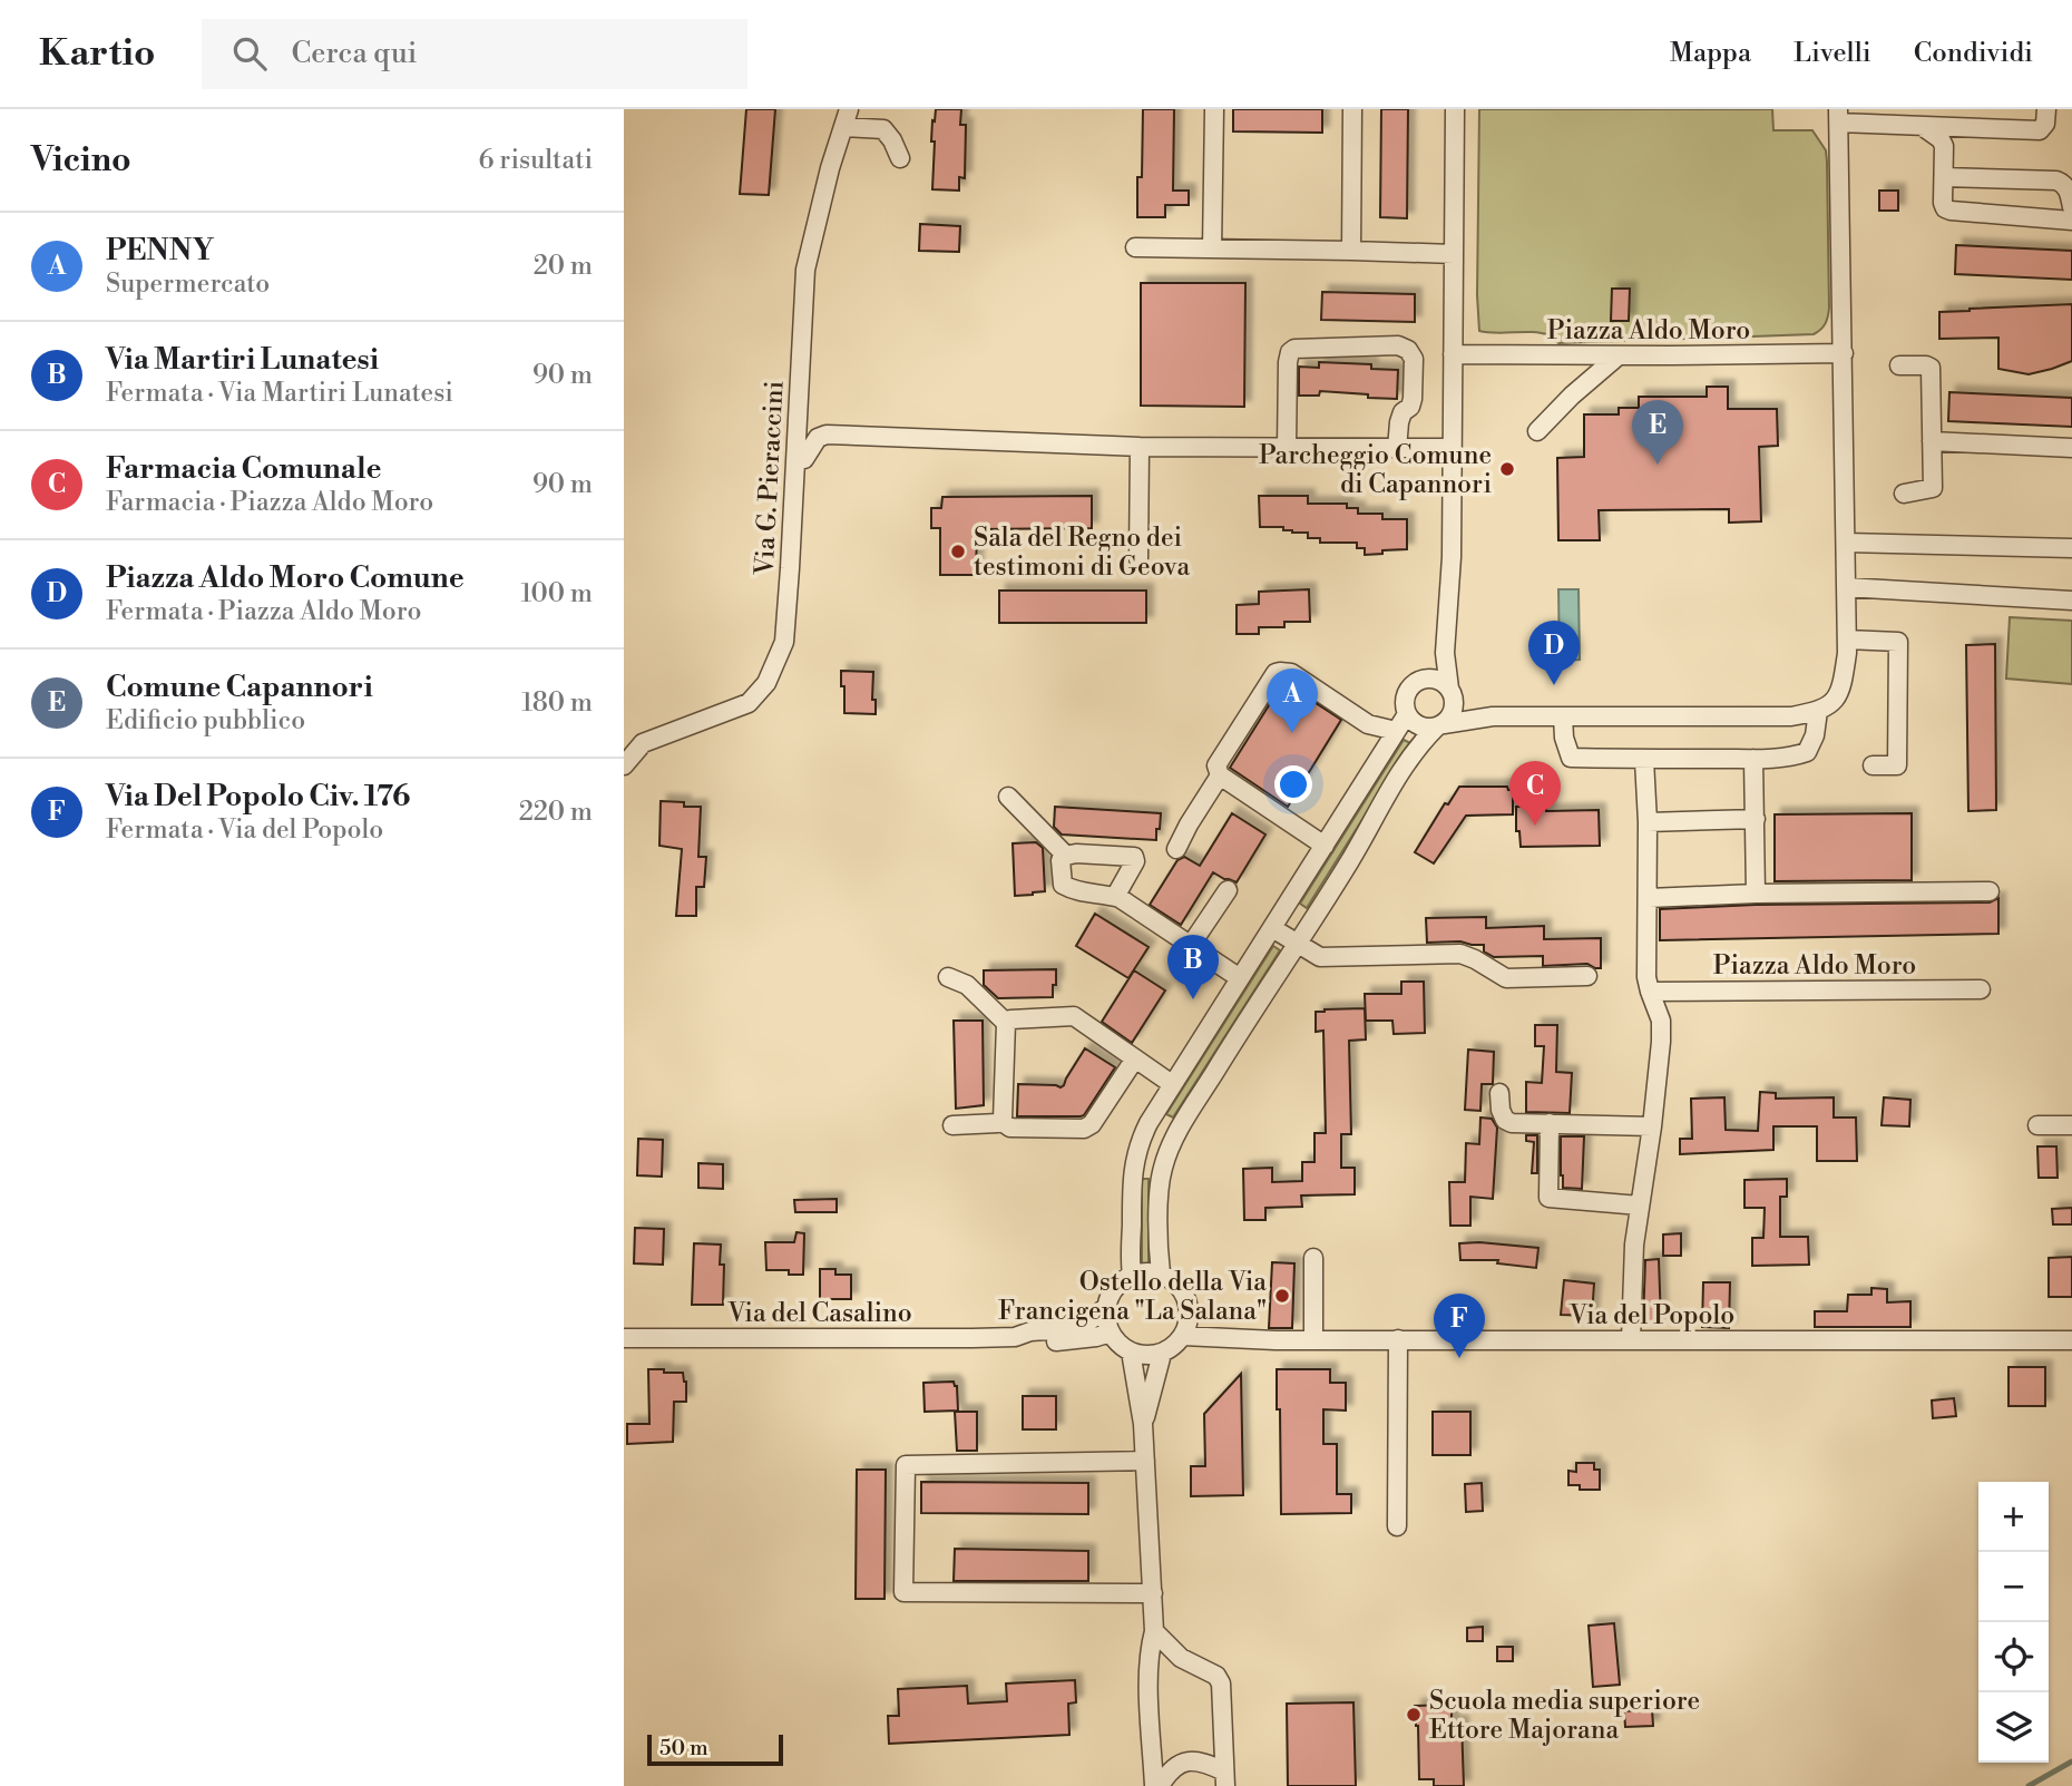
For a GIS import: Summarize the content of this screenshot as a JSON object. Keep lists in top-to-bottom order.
{
  "streets": {
    "street": [
      "Piazza Aldo Moro",
      "Via G. Pieraccini",
      "Via del Casalino",
      "Via del Popolo"
    ]
  },
  "crossings": [
    ["Via del Casalino", "Via del Popolo"]
  ],
  "places": [
    "Parcheggio Comune di Capannori",
    "Sala del Regno dei testimoni di Geova",
    "Ostello della Via Francigena \"La Salana\"",
    "Scuola media superiore Ettore Majorana"
  ],
  "scale_bar": "50 m",
  "page": {
    "header": "Kartio",
    "search": "Cerca qui",
    "nav": ["Mappa", "Livelli", "Condividi"],
    "heading": ["Vicino", "6 risultati"],
    "list": [
      {
        "mark": "A",
        "name": "PENNY",
        "note": "Supermercato",
        "value": "20 m"
      },
      {
        "mark": "B",
        "name": "Via Martiri Lunatesi",
        "note": "Fermata · Via Martiri Lunatesi",
        "value": "90 m"
      },
      {
        "mark": "C",
        "name": "Farmacia Comunale",
        "note": "Farmacia · Piazza Aldo Moro",
        "value": "90 m"
      },
      {
        "mark": "D",
        "name": "Piazza Aldo Moro Comune",
        "note": "Fermata · Piazza Aldo Moro",
        "value": "100 m"
      },
      {
        "mark": "E",
        "name": "Comune Capannori",
        "note": "Edificio pubblico",
        "value": "180 m"
      },
      {
        "mark": "F",
        "name": "Via Del Popolo Civ. 176",
        "note": "Fermata · Via del Popolo",
        "value": "220 m"
      }
    ],
    "pins": [
      "E",
      "D",
      "A",
      "C",
      "B",
      "F"
    ],
    "map_buttons": ["+", "−"],
    "scale": "50 m"
  }
}
